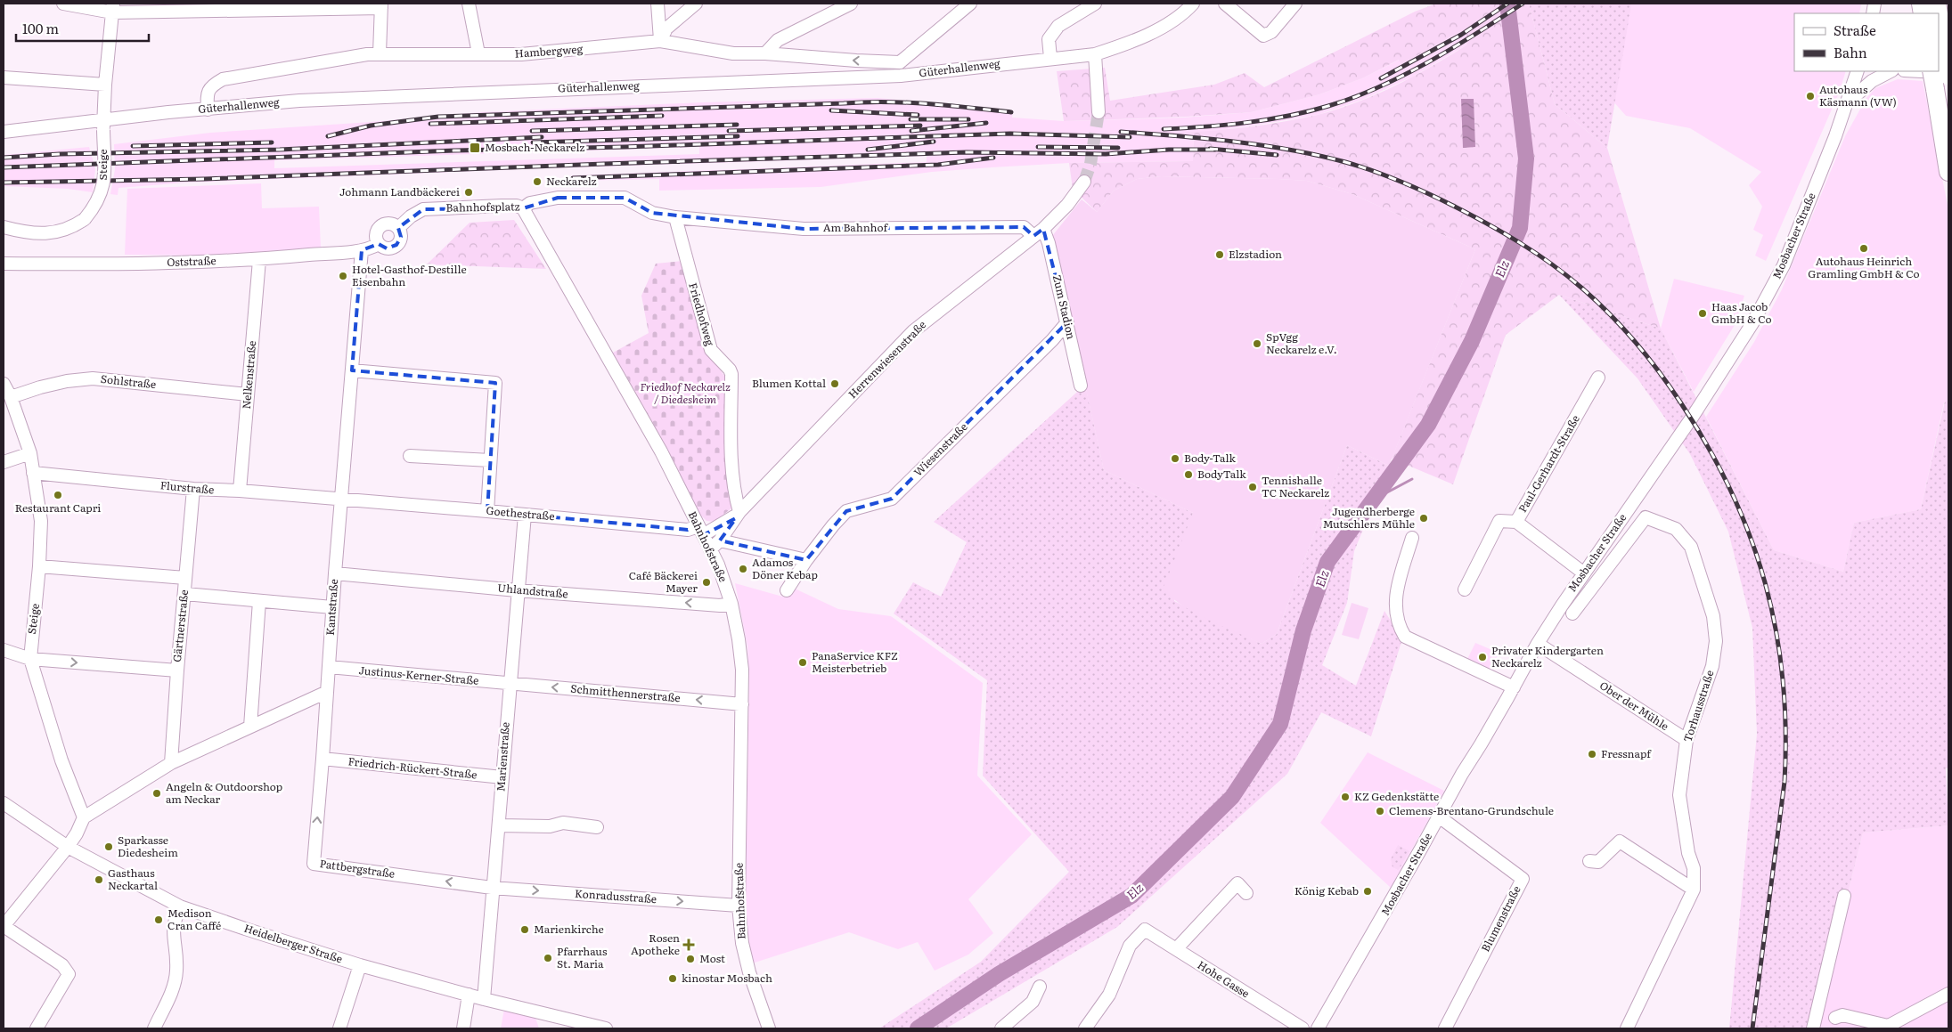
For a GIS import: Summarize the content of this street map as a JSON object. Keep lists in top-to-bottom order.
{
  "streets": {
    "street": [
      "Hambergweg",
      "Güterhallenweg",
      "Steige",
      "Bahnhofsplatz",
      "Am Bahnhof",
      "Mosbacher Straße",
      "Oststraße",
      "Zum Stadion",
      "Friedhofweg",
      "Herrenwiesenstraße",
      "Nelkenstraße",
      "Sohlstraße",
      "Wiesenstraße",
      "Paul-Gerhardt-Straße",
      "Flurstraße",
      "Goethestraße",
      "Bahnhofstraße",
      "Uhlandstraße",
      "Kantstraße",
      "Gärtnerstraße",
      "Justinus-Kerner-Straße",
      "Schmitthennerstraße",
      "Ober der Mühle",
      "Torhausstraße",
      "Marienstraße",
      "Friedrich-Rückert-Straße",
      "Pattbergstraße",
      "Konradusstraße",
      "Blumenstraße",
      "Heidelberger Straße",
      "Hohe Gasse"
    ]
  },
  "crossings": [
    ["Hambergweg", "Güterhallenweg"],
    ["Güterhallenweg", "Steige"],
    ["Steige", "Sohlstraße"],
    ["Steige", "Flurstraße"],
    ["Bahnhofsplatz", "Am Bahnhof"],
    ["Bahnhofsplatz", "Oststraße"],
    ["Bahnhofsplatz", "Friedhofweg"],
    ["Bahnhofsplatz", "Bahnhofstraße"],
    ["Am Bahnhof", "Zum Stadion"],
    ["Am Bahnhof", "Friedhofweg"],
    ["Am Bahnhof", "Herrenwiesenstraße"],
    ["Mosbacher Straße", "Paul-Gerhardt-Straße"],
    ["Mosbacher Straße", "Ober der Mühle"],
    ["Mosbacher Straße", "Blumenstraße"],
    ["Oststraße", "Nelkenstraße"],
    ["Oststraße", "Kantstraße"],
    ["Zum Stadion", "Herrenwiesenstraße"],
    ["Zum Stadion", "Wiesenstraße"],
    ["Friedhofweg", "Herrenwiesenstraße"],
    ["Herrenwiesenstraße", "Goethestraße"],
    ["Herrenwiesenstraße", "Bahnhofstraße"],
    ["Nelkenstraße", "Sohlstraße"],
    ["Nelkenstraße", "Flurstraße"],
    ["Flurstraße", "Goethestraße"],
    ["Flurstraße", "Kantstraße"],
    ["Flurstraße", "Gärtnerstraße"],
    ["Goethestraße", "Bahnhofstraße"],
    ["Goethestraße", "Kantstraße"],
    ["Goethestraße", "Marienstraße"],
    ["Bahnhofstraße", "Uhlandstraße"],
    ["Bahnhofstraße", "Schmitthennerstraße"],
    ["Bahnhofstraße", "Konradusstraße"],
    ["Uhlandstraße", "Kantstraße"],
    ["Uhlandstraße", "Marienstraße"],
    ["Kantstraße", "Justinus-Kerner-Straße"],
    ["Kantstraße", "Pattbergstraße"],
    ["Justinus-Kerner-Straße", "Schmitthennerstraße"],
    ["Justinus-Kerner-Straße", "Marienstraße"],
    ["Schmitthennerstraße", "Marienstraße"],
    ["Ober der Mühle", "Torhausstraße"],
    ["Marienstraße", "Friedrich-Rückert-Straße"],
    ["Marienstraße", "Pattbergstraße"],
    ["Marienstraße", "Konradusstraße"],
    ["Marienstraße", "Heidelberger Straße"],
    ["Friedrich-Rückert-Straße", "Pattbergstraße"],
    ["Pattbergstraße", "Konradusstraße"]
  ],
  "one_way": ["Uhlandstraße", "Schmitthennerstraße"],
  "water": ["Elz"],
  "parks": ["Friedhof Neckarelz / Diedesheim"],
  "places": {
    "other": [
      "Autohaus Käsmann (VW)",
      "Neckarelz",
      "Johmann Landbäckerei",
      "Autohaus Heinrich Gramling GmbH & Co",
      "Elzstadion",
      "Hotel-Gasthof-Destille Eisenbahn",
      "Haas Jacob GmbH & Co",
      "SpVgg Neckarelz e.V.",
      "Blumen Kottal",
      "Body-Talk",
      "BodyTalk",
      "Tennishalle TC Neckarelz",
      "Restaurant Capri",
      "Jugendherberge Mutschlers Mühle",
      "Adamos Döner Kebap",
      "Café Bäckerei Mayer",
      "Privater Kindergarten Neckarelz",
      "PanaService KFZ Meisterbetrieb",
      "Fressnapf",
      "Angeln & Outdoorshop am Neckar",
      "KZ Gedenkstätte",
      "Clemens-Brentano-Grundschule",
      "Sparkasse Diedesheim",
      "Gasthaus Neckartal",
      "König Kebab",
      "Medison Cran Caffé",
      "Marienkirche",
      "Pfarrhaus St. Maria",
      "Most",
      "kinostar Mosbach"
    ],
    "transit": ["Mosbach-Neckarelz"],
    "health": ["Rosen Apotheke"]
  },
  "legend": ["Straße", "Bahn"],
  "scale_bar": "100 m"
}
